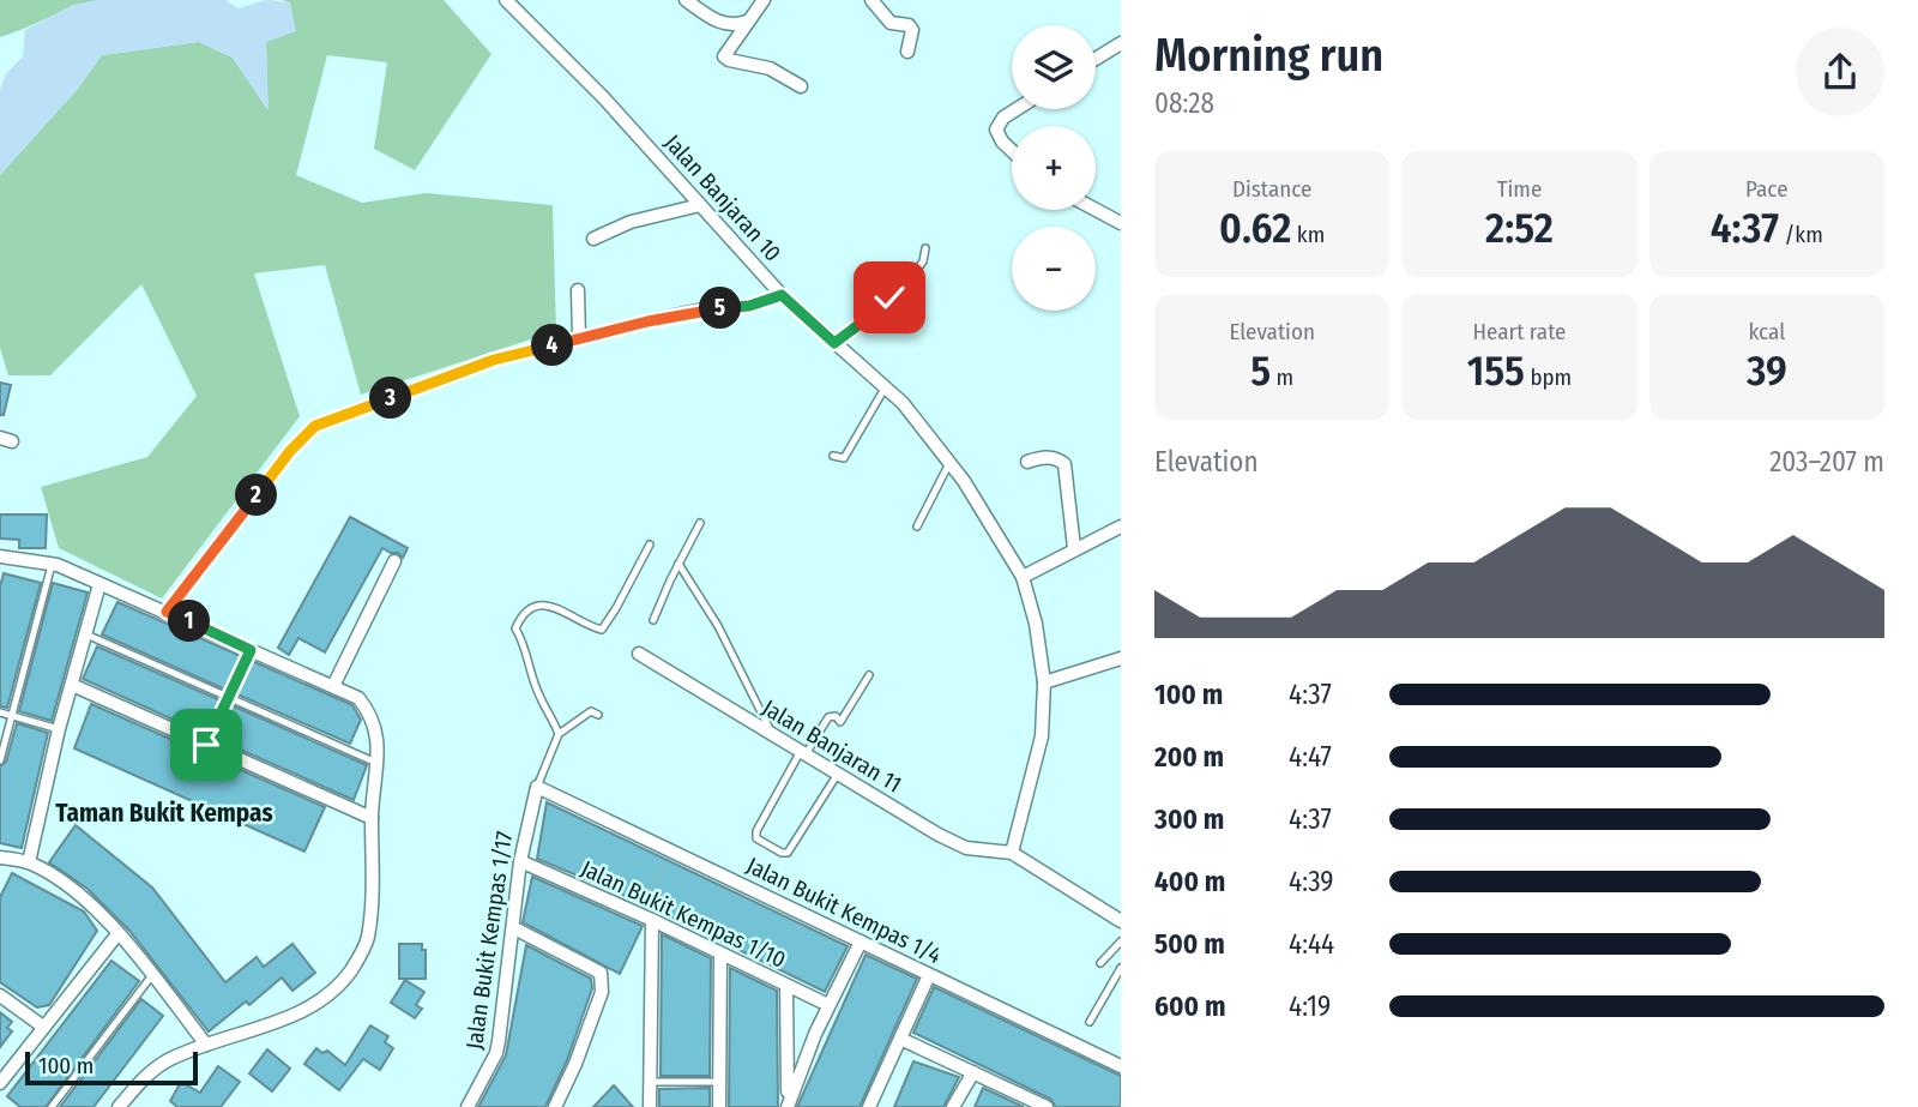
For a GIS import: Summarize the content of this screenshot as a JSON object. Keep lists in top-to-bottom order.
{
  "streets": {
    "street": [
      "Jalan Banjaran 10",
      "Jalan Banjaran 11",
      "Jalan Bukit Kempas 1/4",
      "Jalan Bukit Kempas 1/10",
      "Jalan Bukit Kempas 1/17"
    ]
  },
  "crossings": [
    ["Jalan Banjaran 10", "Jalan Banjaran 11"],
    ["Jalan Bukit Kempas 1/4", "Jalan Bukit Kempas 1/17"],
    ["Jalan Bukit Kempas 1/10", "Jalan Bukit Kempas 1/17"]
  ],
  "districts": ["Taman Bukit Kempas"],
  "scale_bar": "100 m",
  "page": {
    "heading": ["Morning run", "08:28"],
    "map_buttons": ["+", "−"],
    "stats": [
      ["Distance", "0.62 km"],
      ["Time", "2:52"],
      ["Pace", "4:37 /km"],
      ["Elevation", "5 m"],
      ["Heart rate", "155 bpm"],
      ["kcal", "39"]
    ],
    "pins": [
      "5",
      "4",
      "3",
      "2",
      "1"
    ],
    "chart": ["Elevation", "203–207 m"],
    "list": [
      {
        "name": "100 m",
        "note": "4:37"
      },
      {
        "name": "200 m",
        "note": "4:47"
      },
      {
        "name": "300 m",
        "note": "4:37"
      },
      {
        "name": "400 m",
        "note": "4:39"
      },
      {
        "name": "500 m",
        "note": "4:44"
      },
      {
        "name": "600 m",
        "note": "4:19"
      }
    ],
    "scale": "100 m"
  }
}
